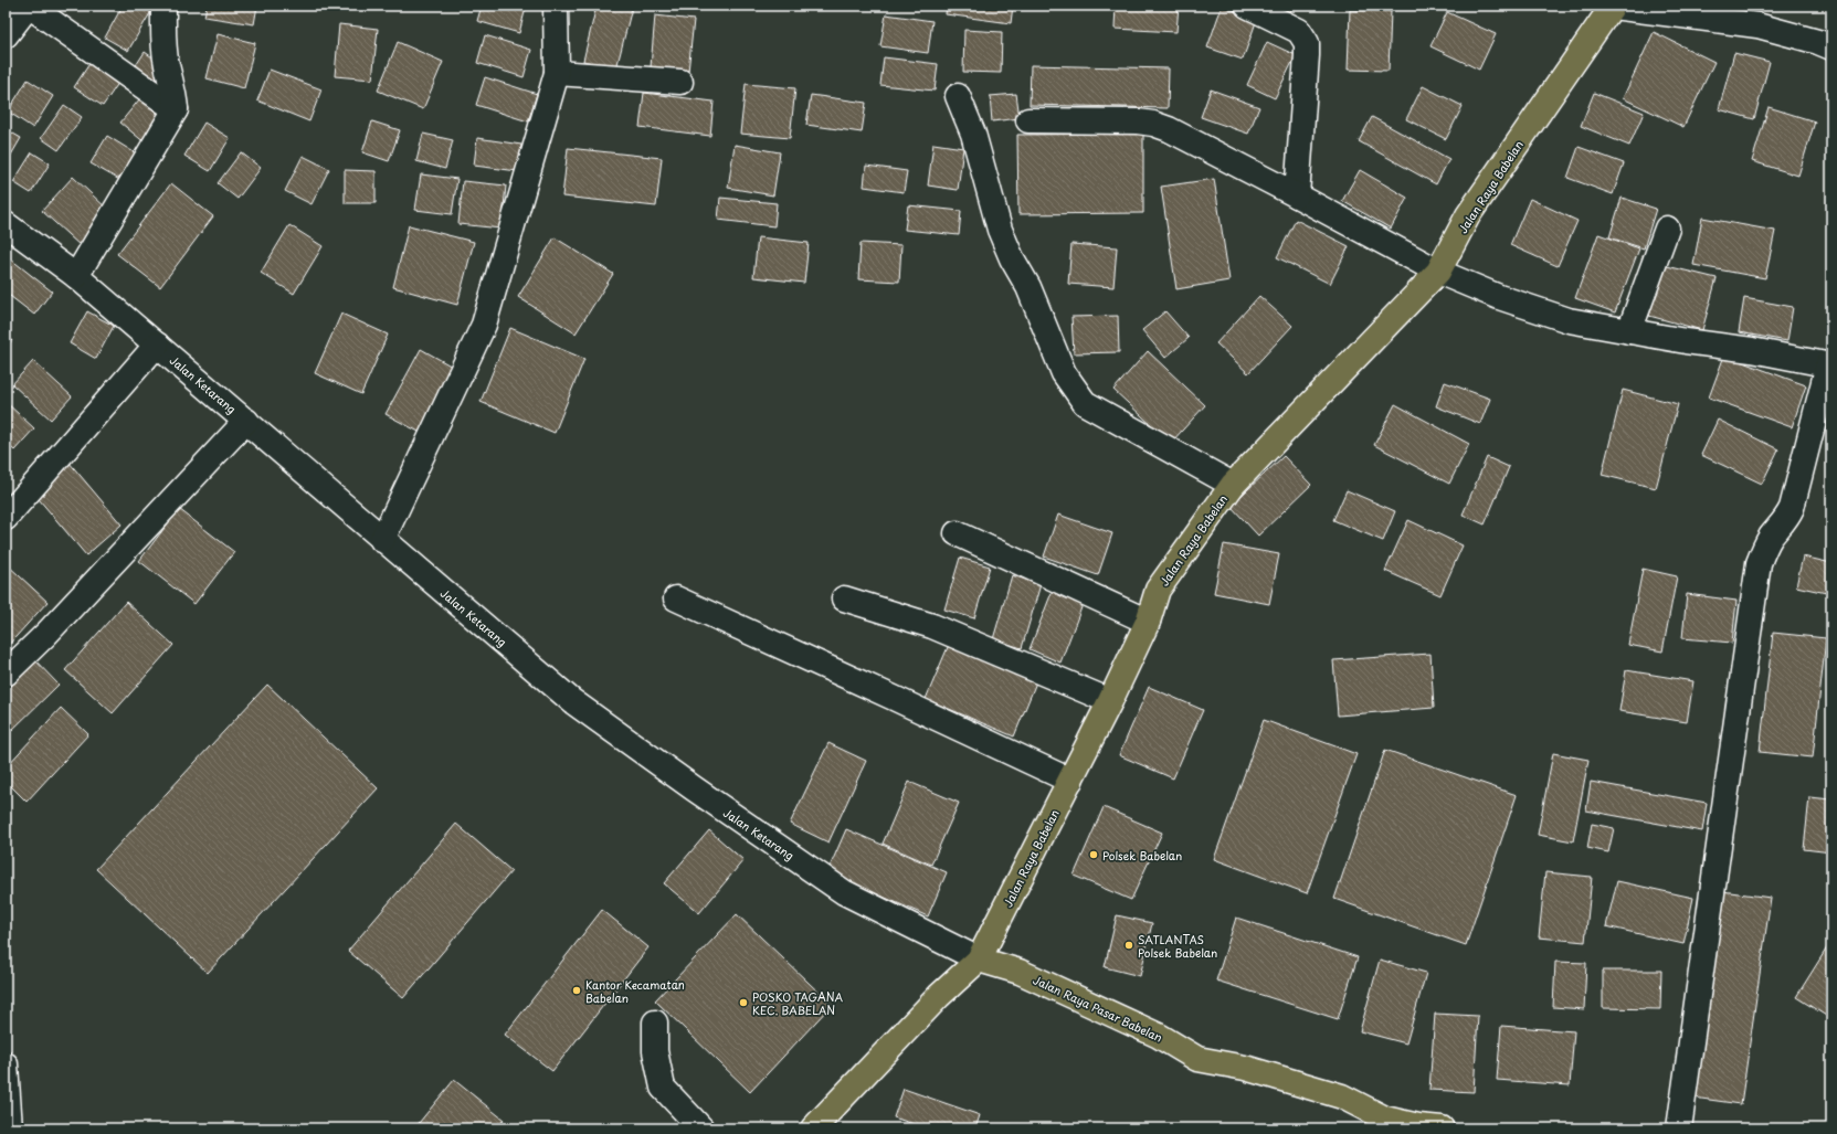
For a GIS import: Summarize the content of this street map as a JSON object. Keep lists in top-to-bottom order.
{
  "streets": {
    "main road": ["Jalan Raya Babelan", "Jalan Raya Pasar Babelan"],
    "street": ["Jalan Ketarang"]
  },
  "crossings": [
    ["Jalan Raya Babelan", "Jalan Ketarang"],
    ["Jalan Raya Babelan", "Jalan Raya Pasar Babelan"],
    ["Jalan Ketarang", "Jalan Raya Pasar Babelan"]
  ],
  "places": [
    "Polsek Babelan",
    "SATLANTAS Polsek Babelan",
    "Kantor Kecamatan Babelan",
    "POSKO TAGANA KEC. BABELAN"
  ]
}
